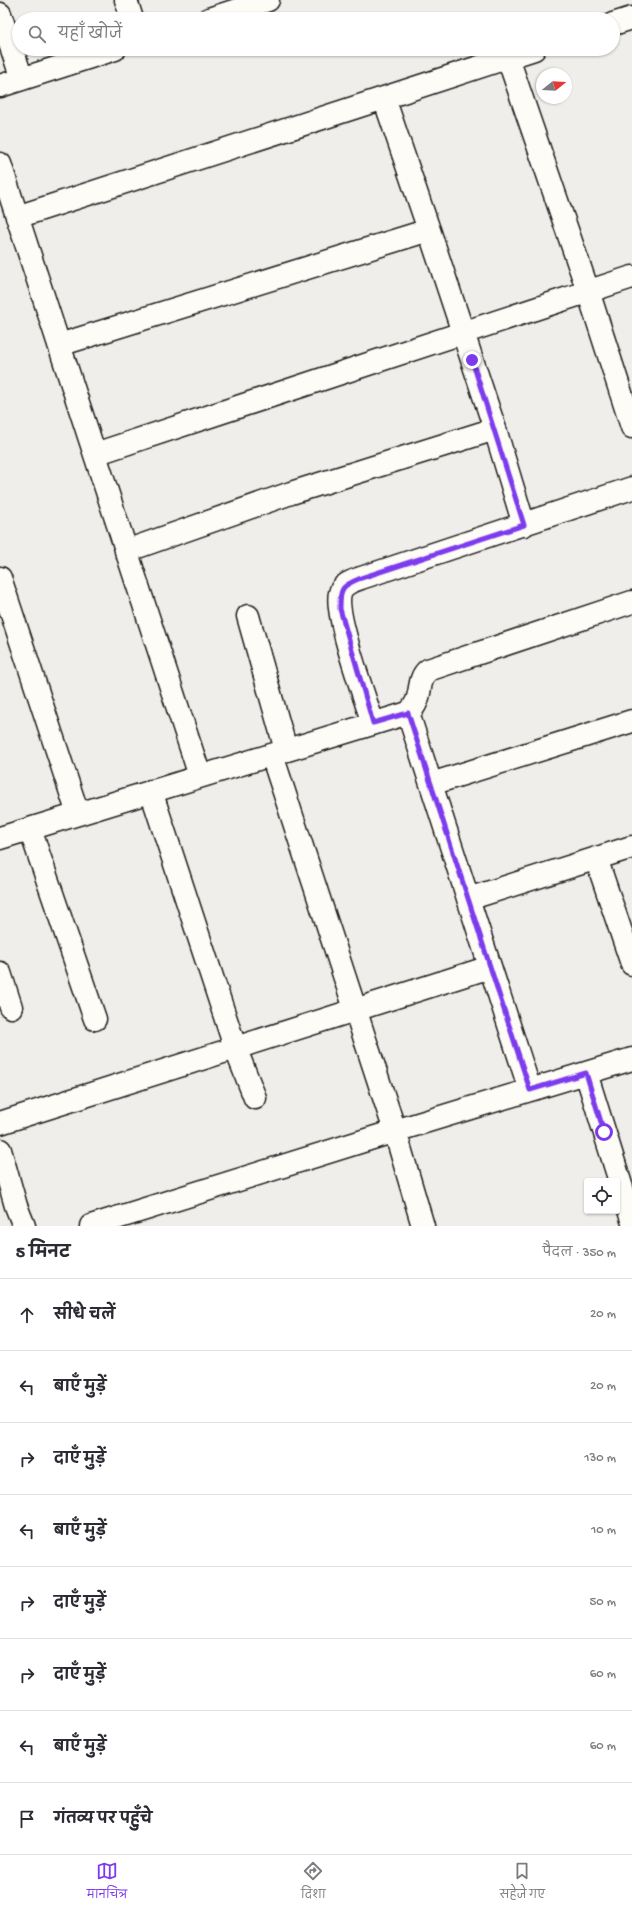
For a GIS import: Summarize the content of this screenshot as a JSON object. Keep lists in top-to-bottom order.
{
  "north": "right",
  "page": {
    "search": "यहाँ खोजें",
    "heading": ["5 मिनट", "पैदल · 350 m"],
    "list": [
      ["सीधे चलें", "20 m"],
      ["बाएँ मुड़ें", "20 m"],
      ["दाएँ मुड़ें", "130 m"],
      ["बाएँ मुड़ें", "10 m"],
      ["दाएँ मुड़ें", "50 m"],
      ["दाएँ मुड़ें", "60 m"],
      ["बाएँ मुड़ें", "60 m"],
      "गंतव्य पर पहुँचे"
    ],
    "nav": ["मानचित्र", "दिशा", "सहेजे गए"]
  }
}
